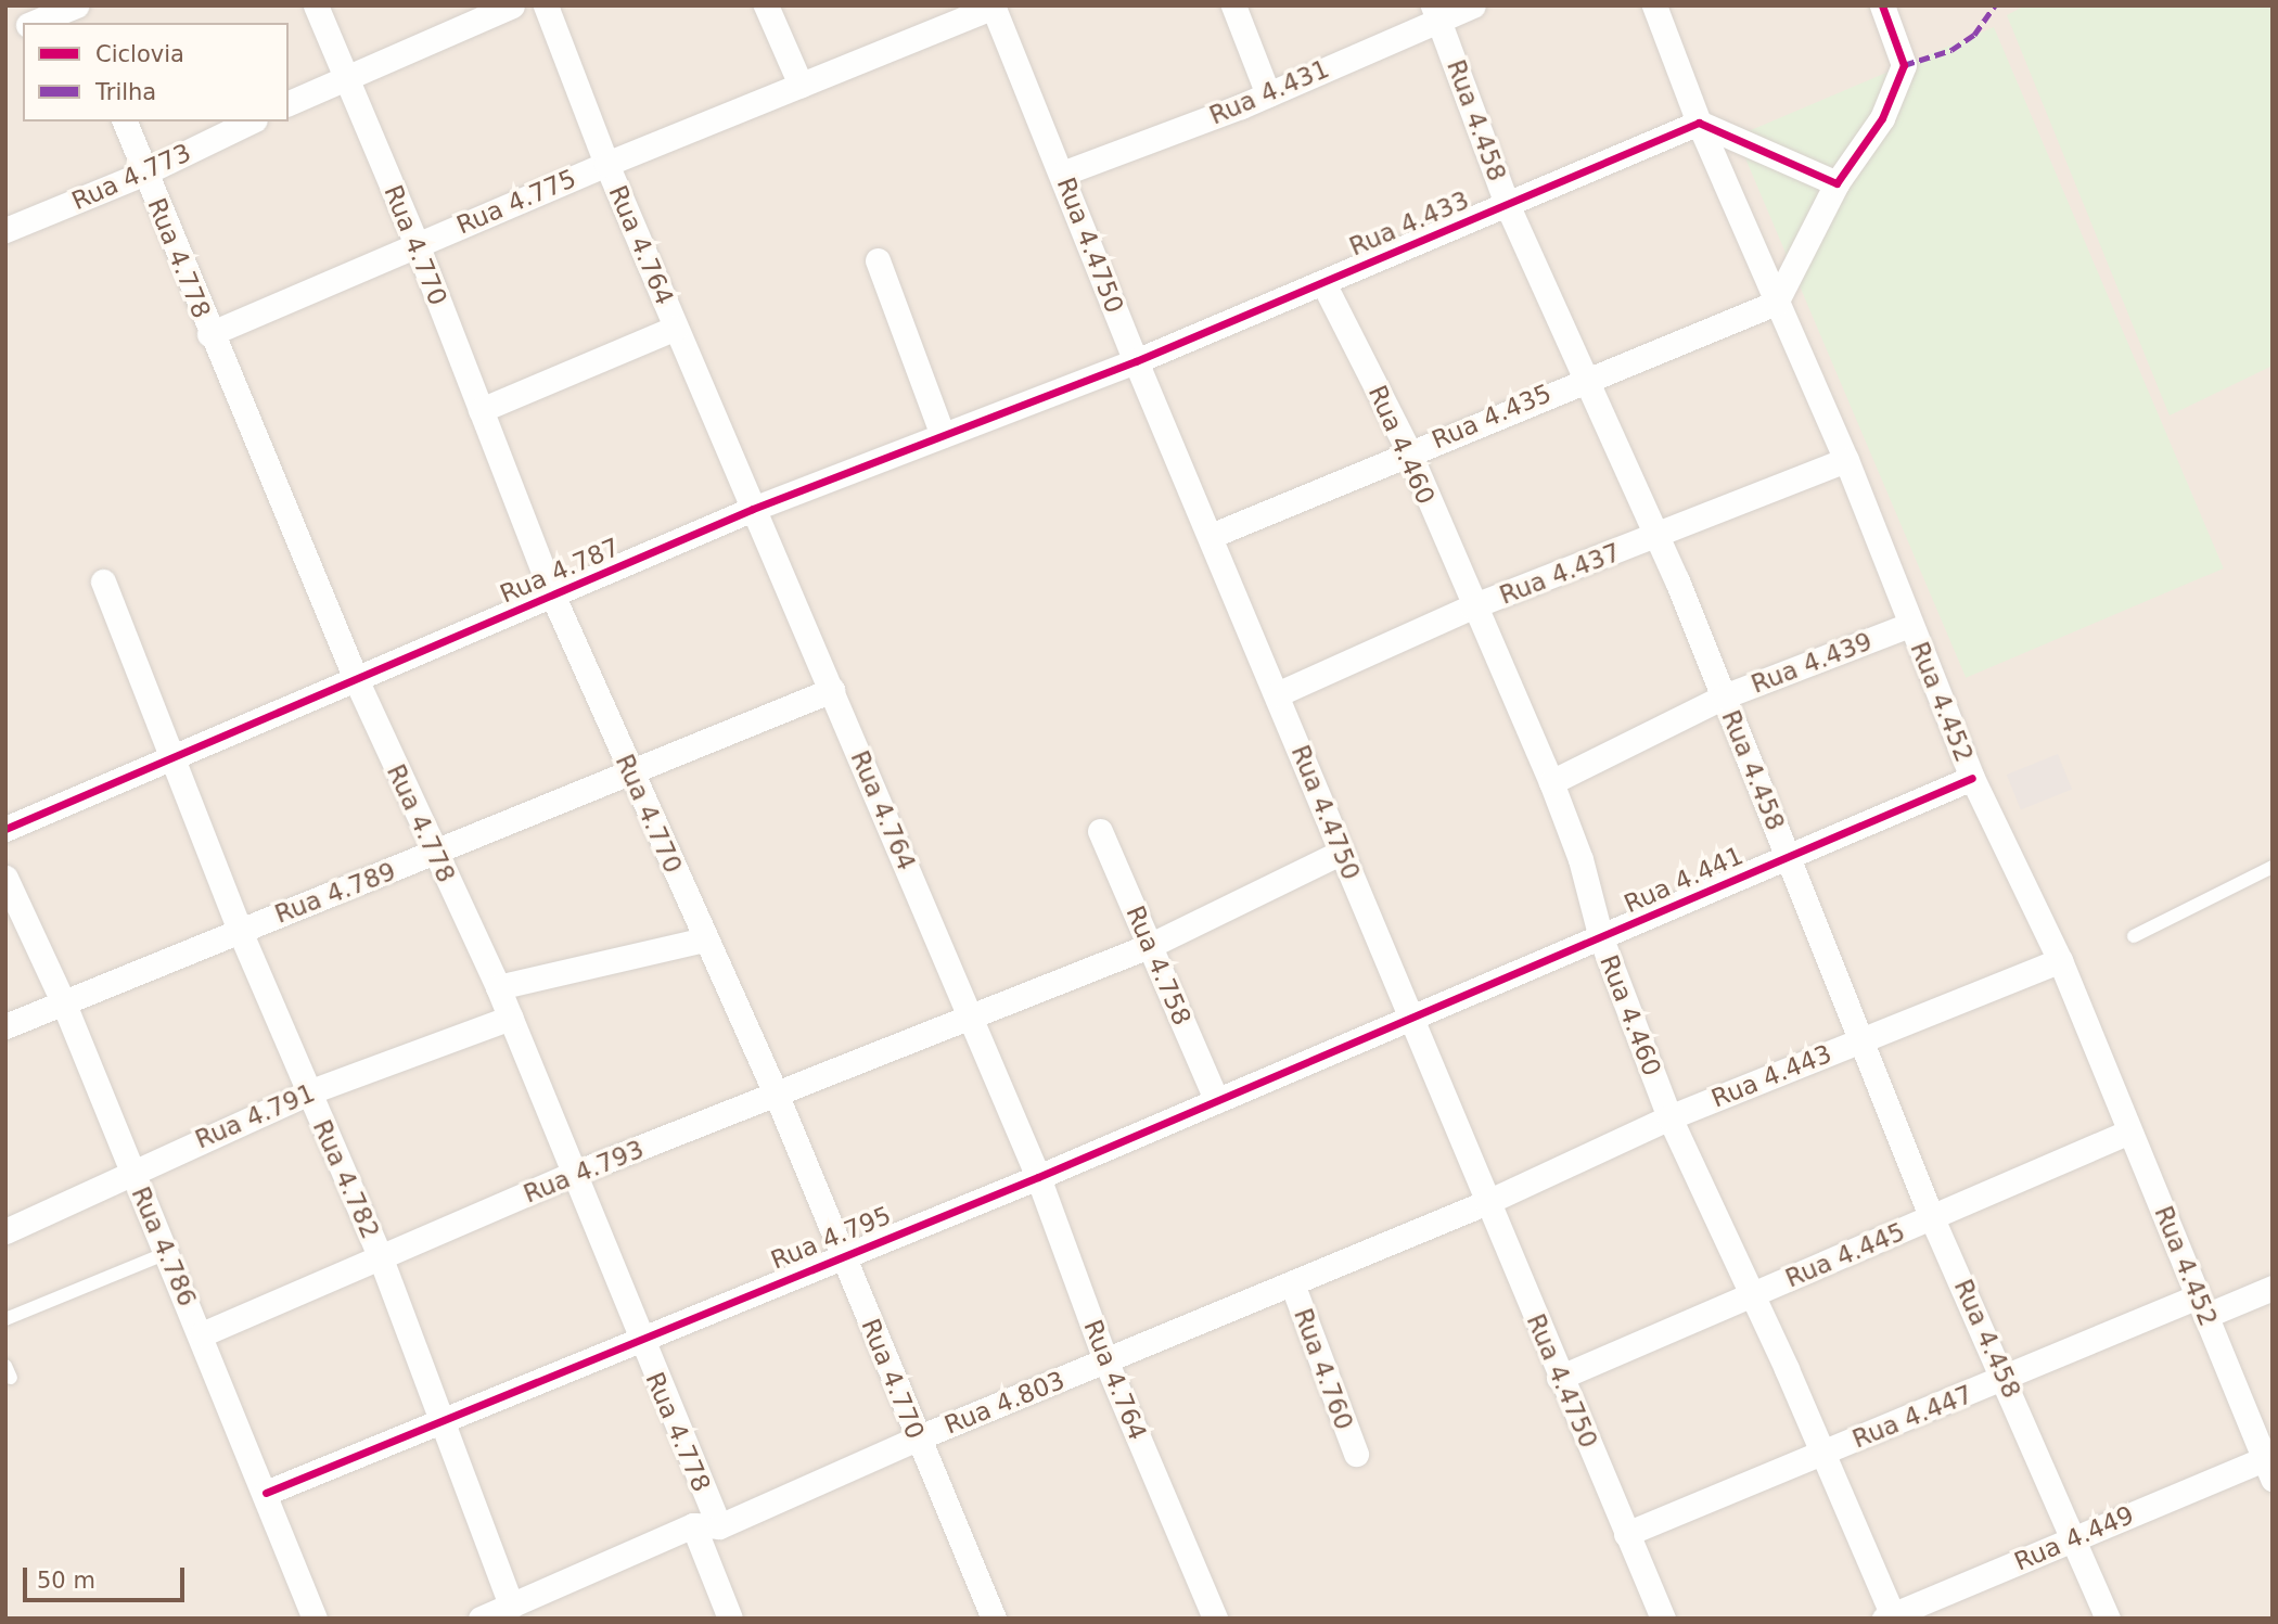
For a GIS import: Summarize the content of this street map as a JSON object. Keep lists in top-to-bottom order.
{
  "streets": {
    "street": [
      "Rua 4.431",
      "Rua 4.458",
      "Rua 4.773",
      "Rua 4.775",
      "Rua 4.433",
      "Rua 4.770",
      "Rua 4.764",
      "Rua 4.4750",
      "Rua 4.778",
      "Rua 4.435",
      "Rua 4.460",
      "Rua 4.787",
      "Rua 4.437",
      "Rua 4.439",
      "Rua 4.452",
      "Rua 4.441",
      "Rua 4.789",
      "Rua 4.758",
      "Rua 4.443",
      "Rua 4.791",
      "Rua 4.793",
      "Rua 4.782",
      "Rua 4.795",
      "Rua 4.786",
      "Rua 4.445",
      "Rua 4.760",
      "Rua 4.803",
      "Rua 4.447",
      "Rua 4.449"
    ]
  },
  "crossings": [
    ["Rua 4.431", "Rua 4.458"],
    ["Rua 4.431", "Rua 4.4750"],
    ["Rua 4.458", "Rua 4.433"],
    ["Rua 4.458", "Rua 4.435"],
    ["Rua 4.458", "Rua 4.437"],
    ["Rua 4.458", "Rua 4.439"],
    ["Rua 4.458", "Rua 4.441"],
    ["Rua 4.458", "Rua 4.443"],
    ["Rua 4.458", "Rua 4.445"],
    ["Rua 4.458", "Rua 4.447"],
    ["Rua 4.458", "Rua 4.449"],
    ["Rua 4.773", "Rua 4.778"],
    ["Rua 4.775", "Rua 4.770"],
    ["Rua 4.775", "Rua 4.764"],
    ["Rua 4.775", "Rua 4.4750"],
    ["Rua 4.775", "Rua 4.778"],
    ["Rua 4.433", "Rua 4.4750"],
    ["Rua 4.433", "Rua 4.460"],
    ["Rua 4.433", "Rua 4.787"],
    ["Rua 4.433", "Rua 4.452"],
    ["Rua 4.770", "Rua 4.787"],
    ["Rua 4.770", "Rua 4.789"],
    ["Rua 4.770", "Rua 4.793"],
    ["Rua 4.770", "Rua 4.795"],
    ["Rua 4.770", "Rua 4.803"],
    ["Rua 4.764", "Rua 4.787"],
    ["Rua 4.764", "Rua 4.789"],
    ["Rua 4.764", "Rua 4.793"],
    ["Rua 4.764", "Rua 4.795"],
    ["Rua 4.764", "Rua 4.803"],
    ["Rua 4.4750", "Rua 4.435"],
    ["Rua 4.4750", "Rua 4.787"],
    ["Rua 4.4750", "Rua 4.437"],
    ["Rua 4.4750", "Rua 4.441"],
    ["Rua 4.4750", "Rua 4.443"],
    ["Rua 4.4750", "Rua 4.793"],
    ["Rua 4.4750", "Rua 4.795"],
    ["Rua 4.4750", "Rua 4.445"],
    ["Rua 4.4750", "Rua 4.803"],
    ["Rua 4.4750", "Rua 4.447"],
    ["Rua 4.778", "Rua 4.787"],
    ["Rua 4.778", "Rua 4.789"],
    ["Rua 4.778", "Rua 4.791"],
    ["Rua 4.778", "Rua 4.793"],
    ["Rua 4.778", "Rua 4.795"],
    ["Rua 4.778", "Rua 4.803"],
    ["Rua 4.435", "Rua 4.460"],
    ["Rua 4.435", "Rua 4.452"],
    ["Rua 4.460", "Rua 4.437"],
    ["Rua 4.460", "Rua 4.439"],
    ["Rua 4.460", "Rua 4.441"],
    ["Rua 4.460", "Rua 4.443"],
    ["Rua 4.460", "Rua 4.445"],
    ["Rua 4.460", "Rua 4.447"],
    ["Rua 4.460", "Rua 4.449"],
    ["Rua 4.787", "Rua 4.782"],
    ["Rua 4.437", "Rua 4.452"],
    ["Rua 4.439", "Rua 4.452"],
    ["Rua 4.452", "Rua 4.441"],
    ["Rua 4.452", "Rua 4.443"],
    ["Rua 4.452", "Rua 4.445"],
    ["Rua 4.452", "Rua 4.447"],
    ["Rua 4.452", "Rua 4.449"],
    ["Rua 4.441", "Rua 4.795"],
    ["Rua 4.789", "Rua 4.782"],
    ["Rua 4.789", "Rua 4.786"],
    ["Rua 4.758", "Rua 4.793"],
    ["Rua 4.758", "Rua 4.795"],
    ["Rua 4.443", "Rua 4.803"],
    ["Rua 4.791", "Rua 4.782"],
    ["Rua 4.791", "Rua 4.786"],
    ["Rua 4.793", "Rua 4.782"],
    ["Rua 4.793", "Rua 4.786"],
    ["Rua 4.782", "Rua 4.795"],
    ["Rua 4.782", "Rua 4.803"],
    ["Rua 4.795", "Rua 4.786"],
    ["Rua 4.760", "Rua 4.803"]
  ],
  "legend": ["Ciclovia", "Trilha"],
  "scale_bar": "50 m"
}
